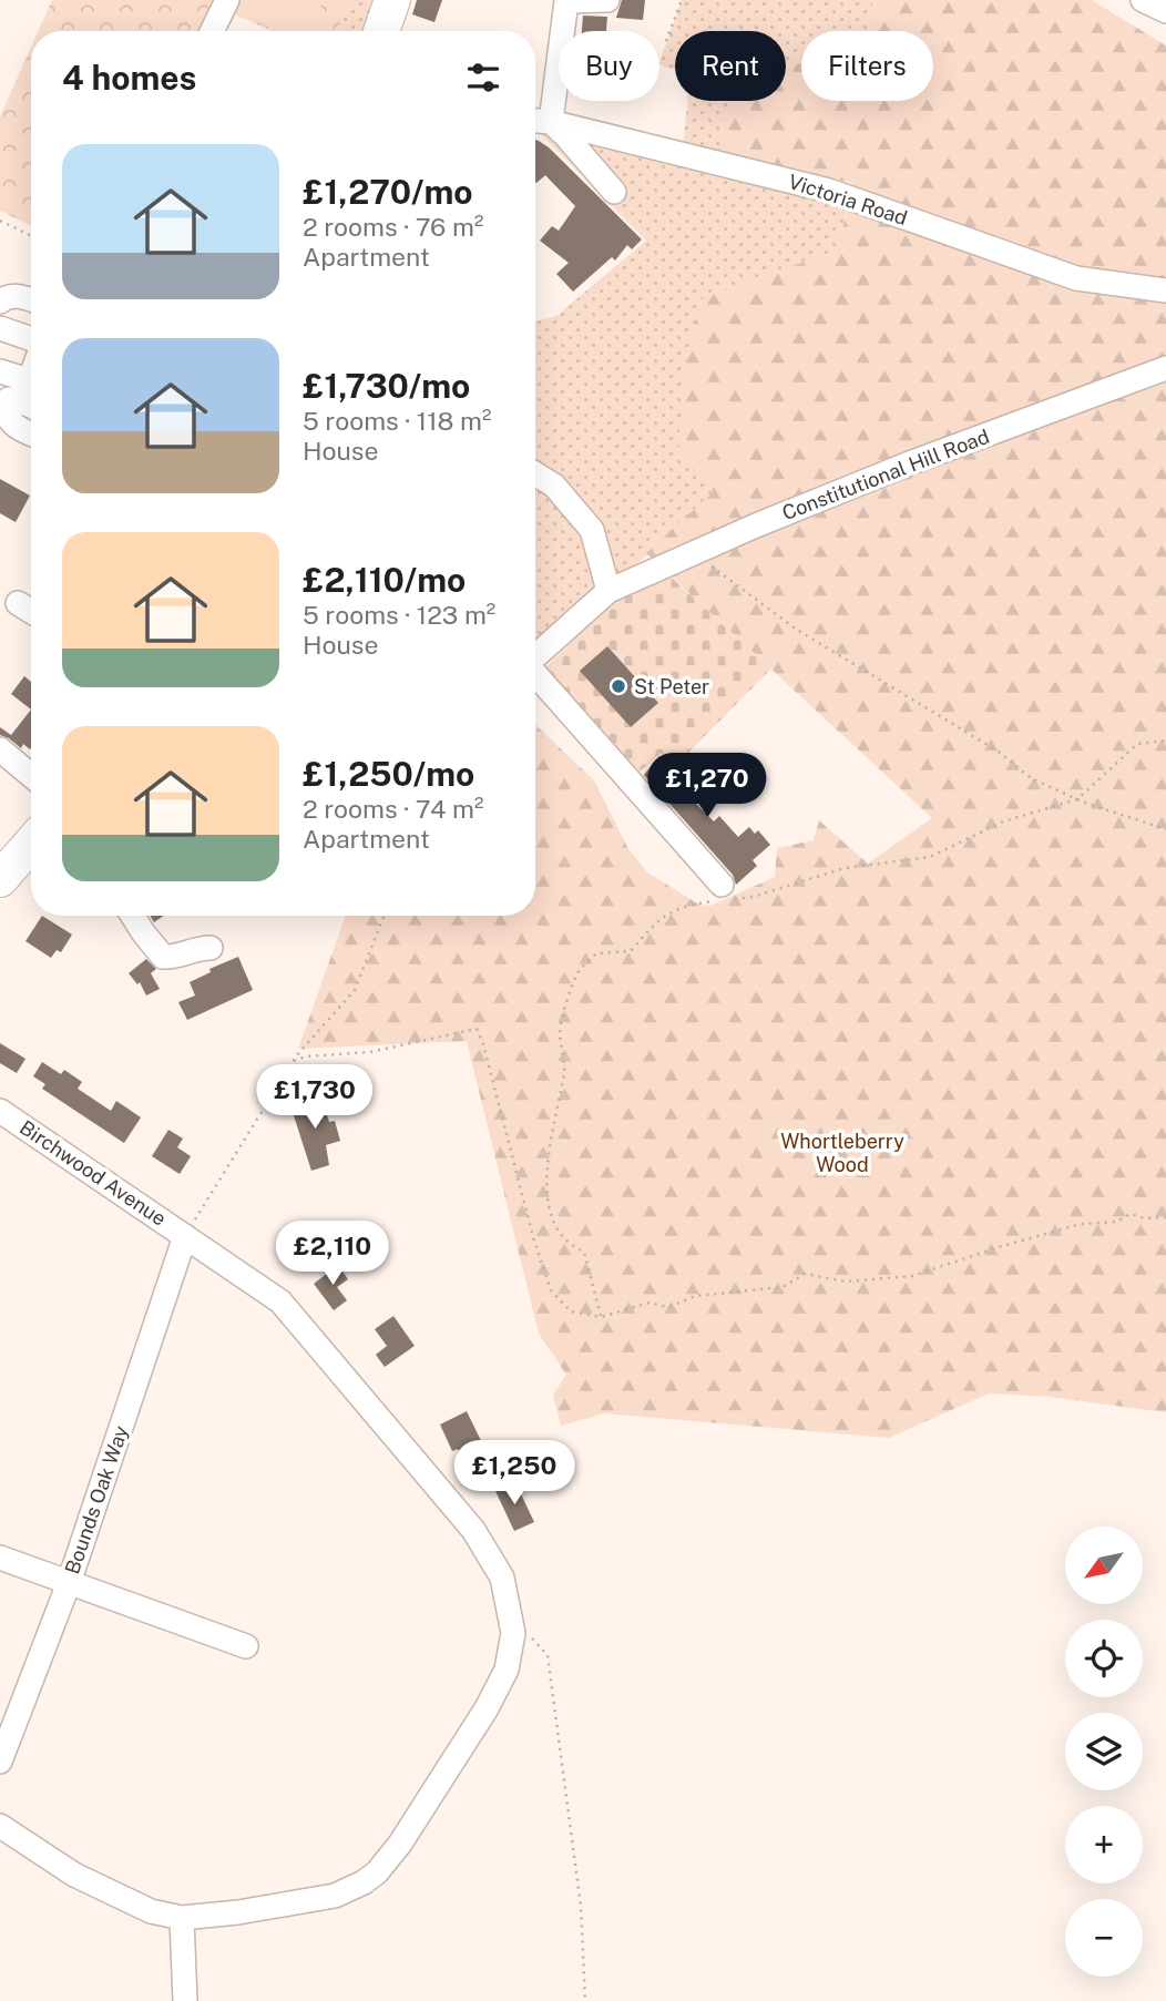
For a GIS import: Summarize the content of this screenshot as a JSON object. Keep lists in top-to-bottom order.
{
  "streets": {
    "street": [
      "Victoria Road",
      "Constitutional Hill Road",
      "Birchwood Avenue",
      "Bounds Oak Way"
    ]
  },
  "crossings": [
    ["Birchwood Avenue", "Bounds Oak Way"]
  ],
  "parks": ["Whortleberry Wood"],
  "places": ["St Peter"],
  "north": "bottom left",
  "page": {
    "chip": ["Buy", "Rent", "Filters"],
    "heading": "4 homes",
    "list": [
      {
        "name": "£1,270/mo",
        "note": "2 rooms · 76 m² · Apartment"
      },
      {
        "name": "£1,730/mo",
        "note": "5 rooms · 118 m² · House"
      },
      {
        "name": "£2,110/mo",
        "note": "5 rooms · 123 m² · House"
      },
      {
        "name": "£1,250/mo",
        "note": "2 rooms · 74 m² · Apartment"
      }
    ],
    "price": [
      "£1,270",
      "£1,730",
      "£2,110",
      "£1,250"
    ],
    "map_buttons": ["+", "−"]
  }
}
